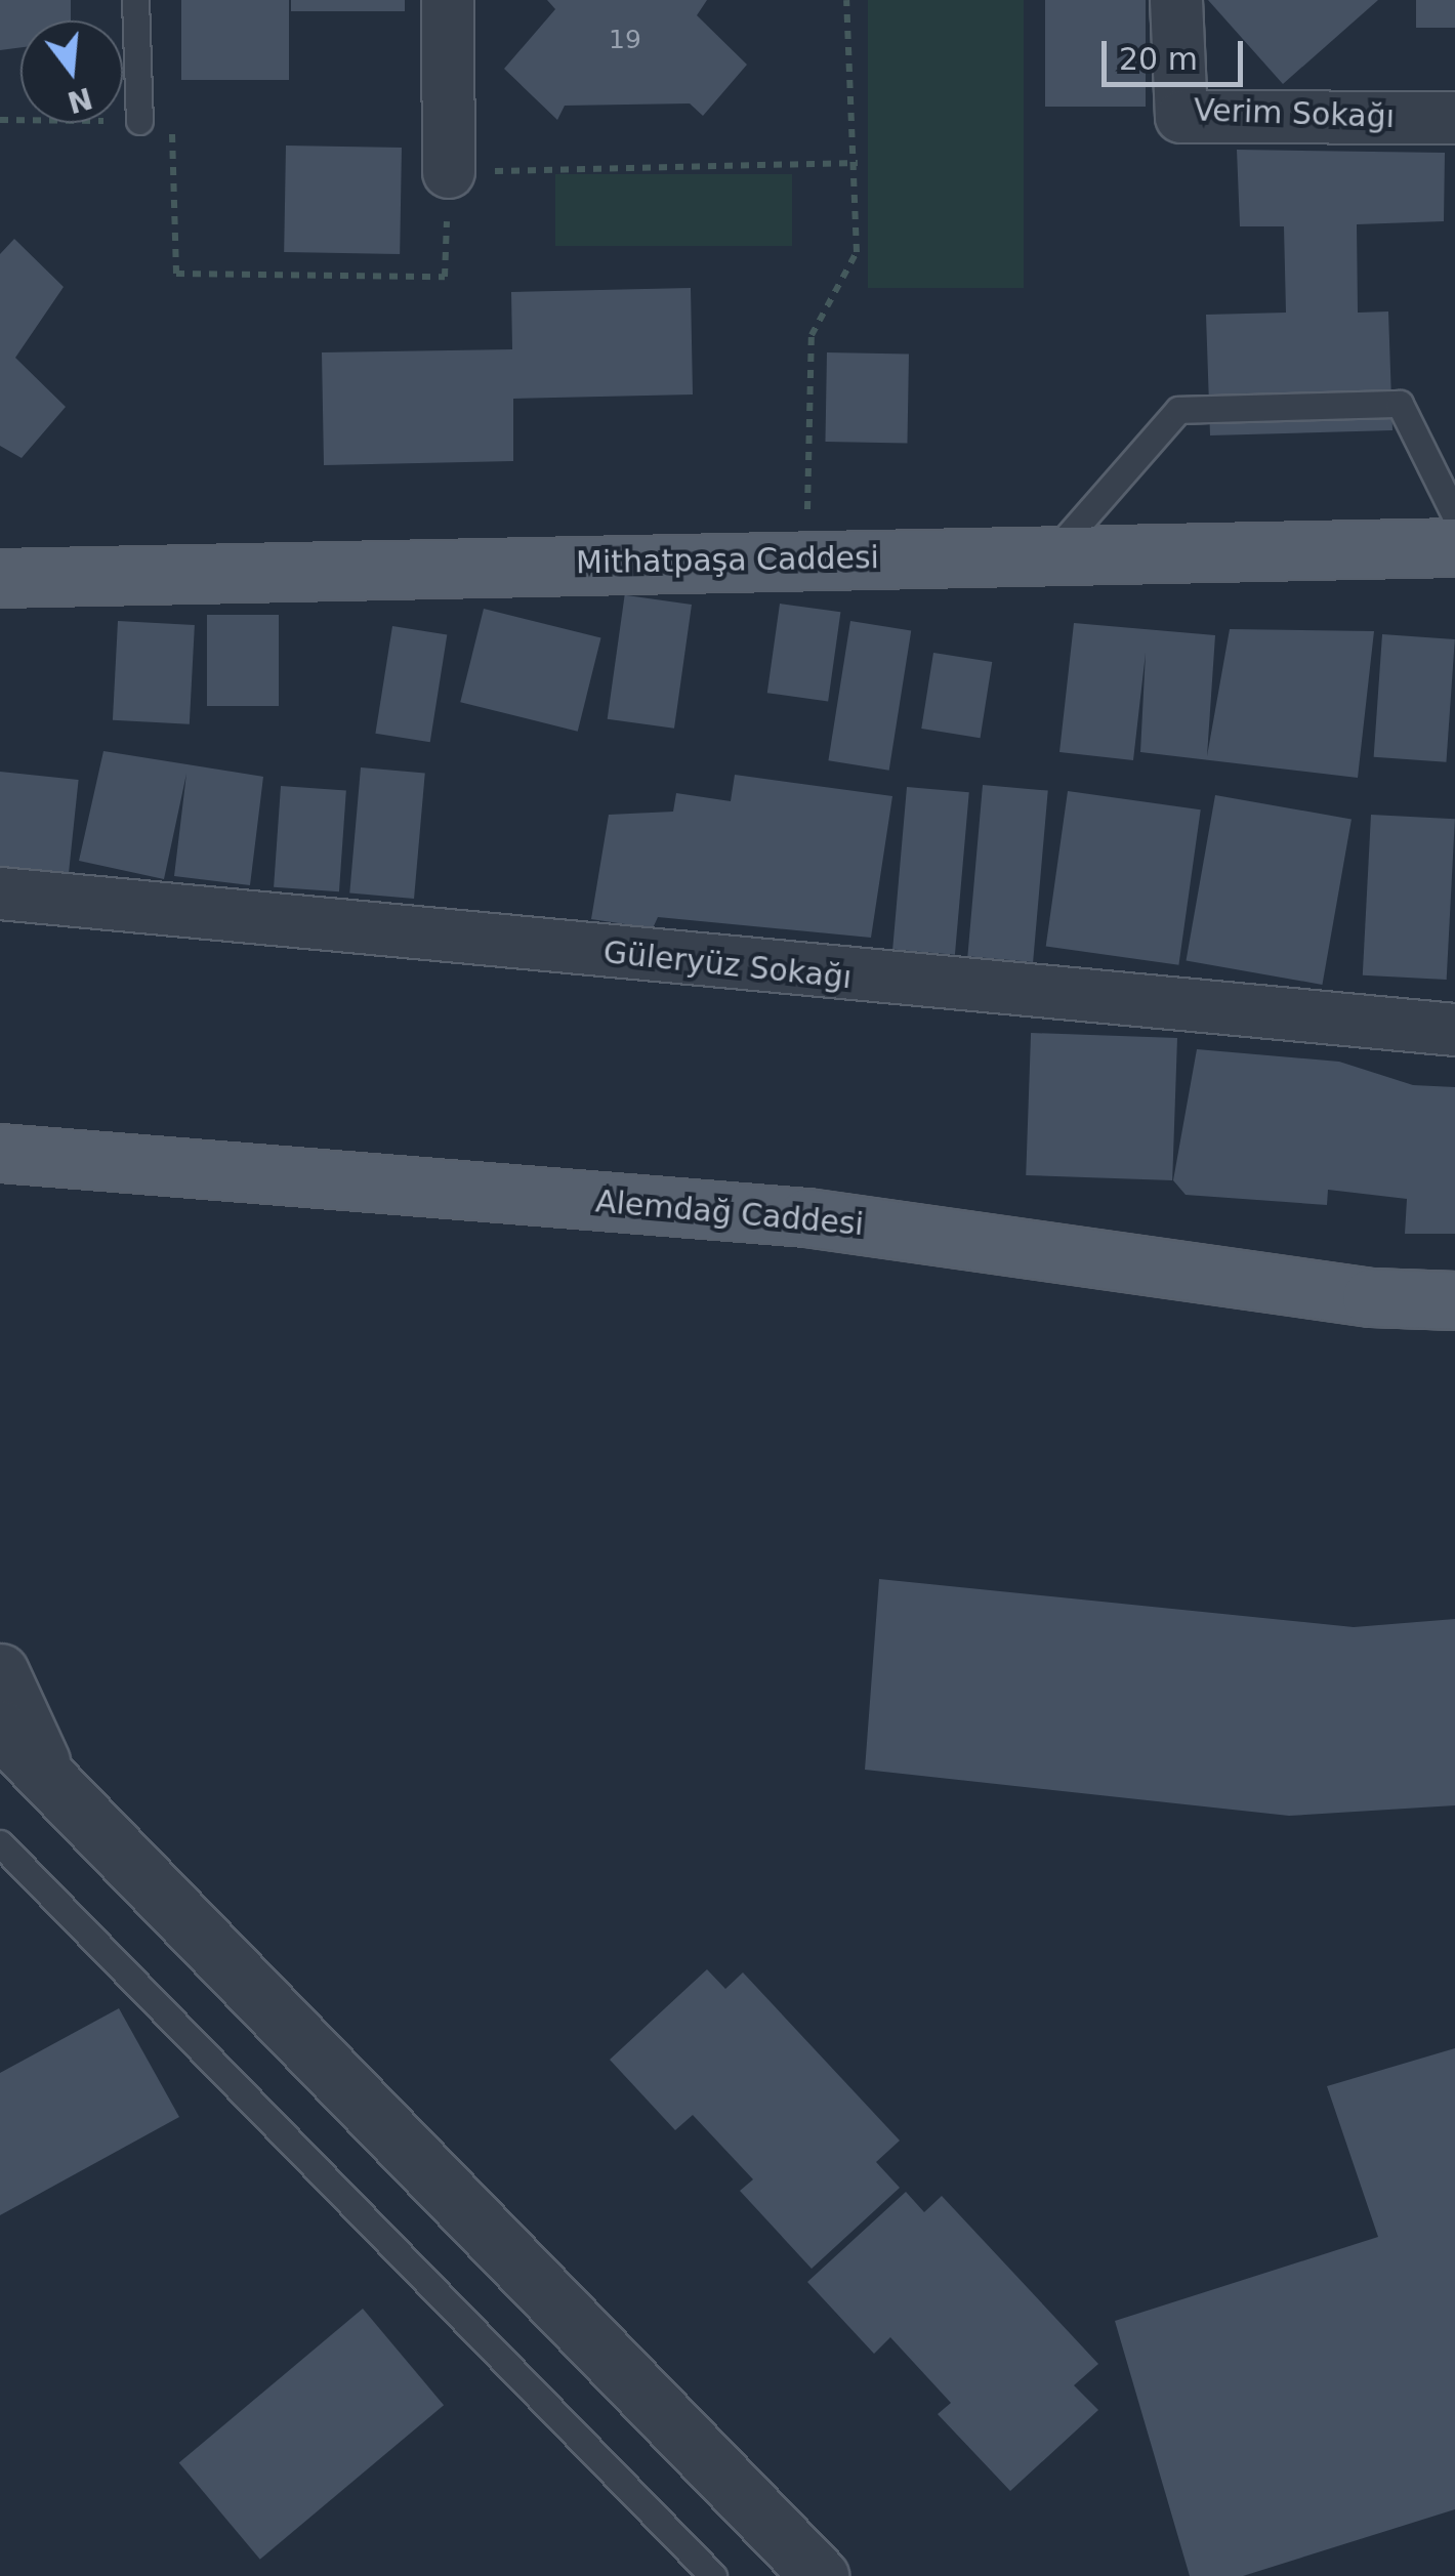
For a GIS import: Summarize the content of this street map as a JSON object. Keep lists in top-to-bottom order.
{
  "streets": {
    "main road": ["Mithatpaşa Caddesi", "Alemdağ Caddesi"],
    "street": ["Verim Sokağı", "Güleryüz Sokağı"]
  },
  "house_numbers": ["19"],
  "scale_bar": "20 m",
  "north": "bottom"
}
